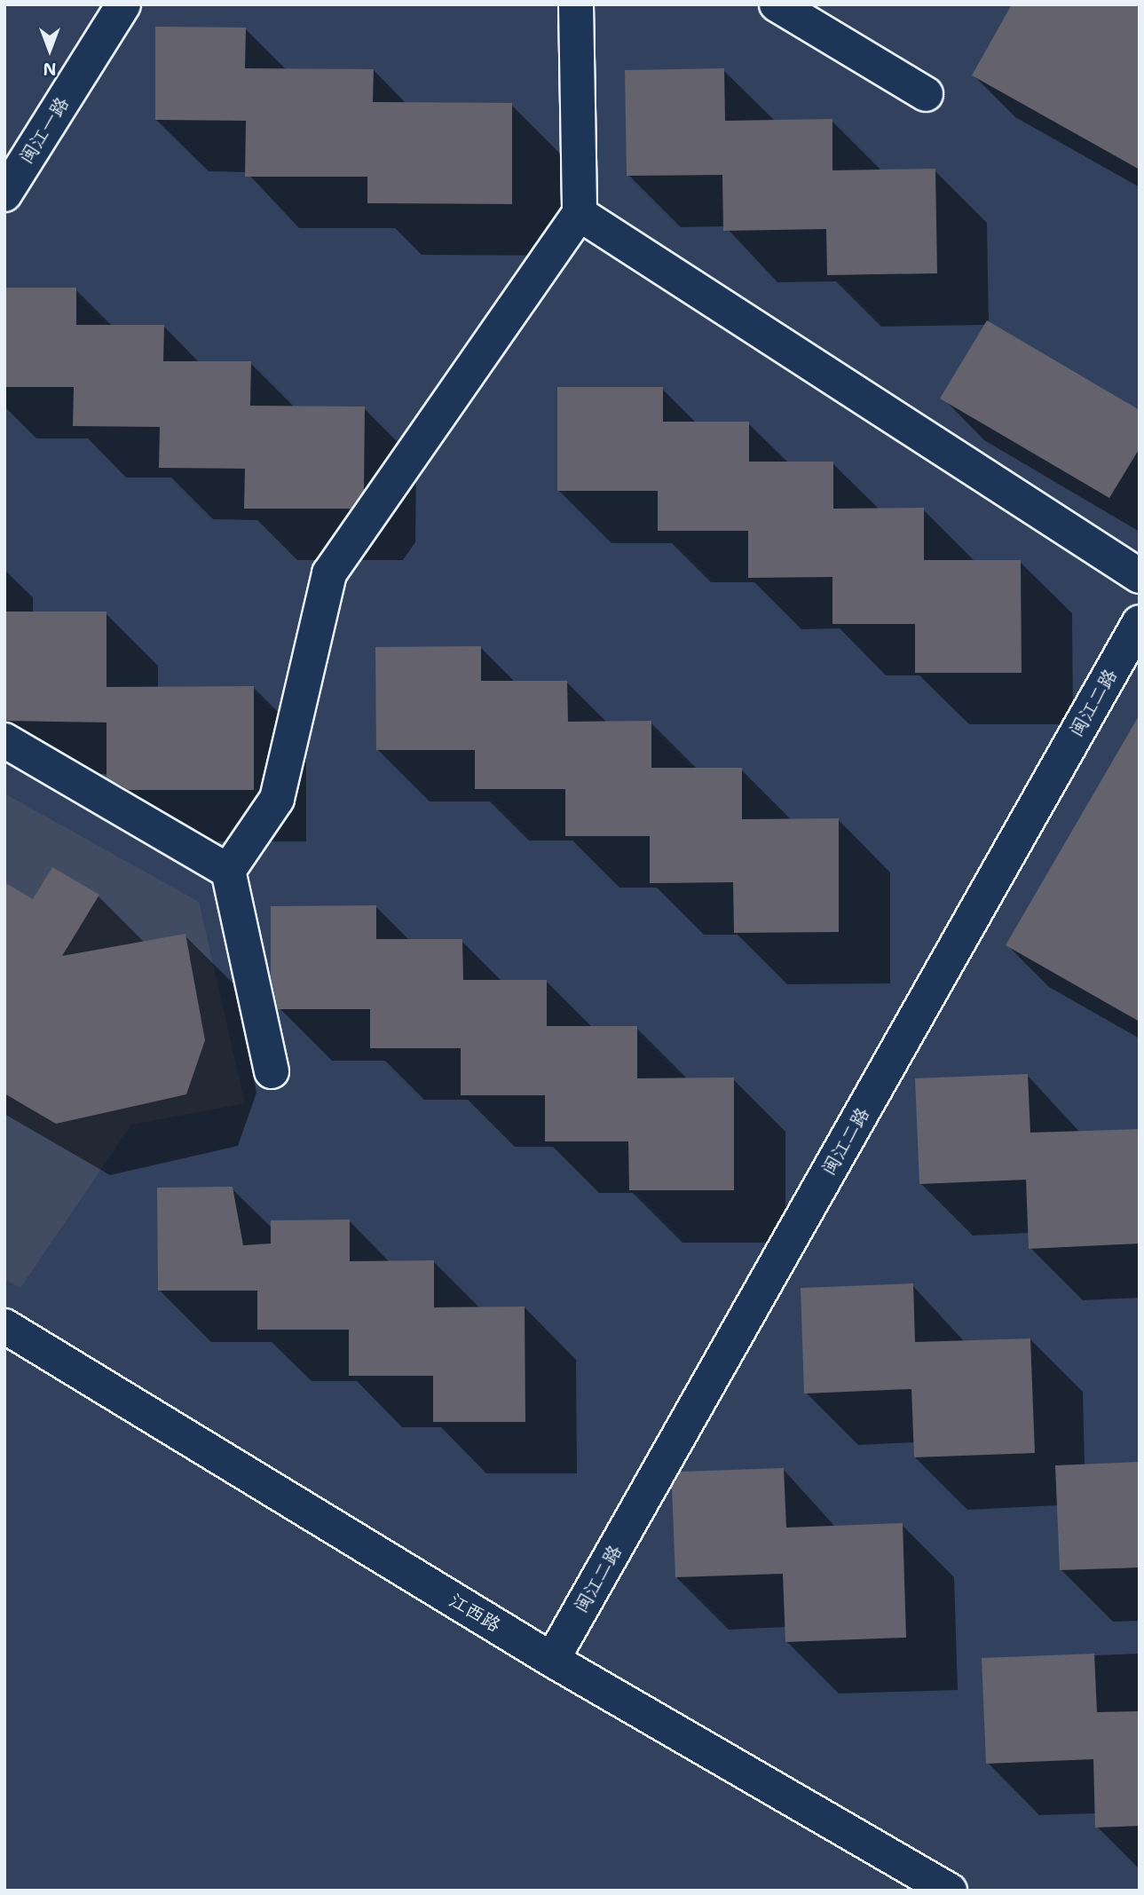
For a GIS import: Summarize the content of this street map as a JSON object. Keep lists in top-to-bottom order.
{
  "streets": {
    "street": ["闽江一路", "闽江二路", "江西路"]
  },
  "crossings": [
    ["闽江二路", "江西路"]
  ],
  "north": "bottom"
}
